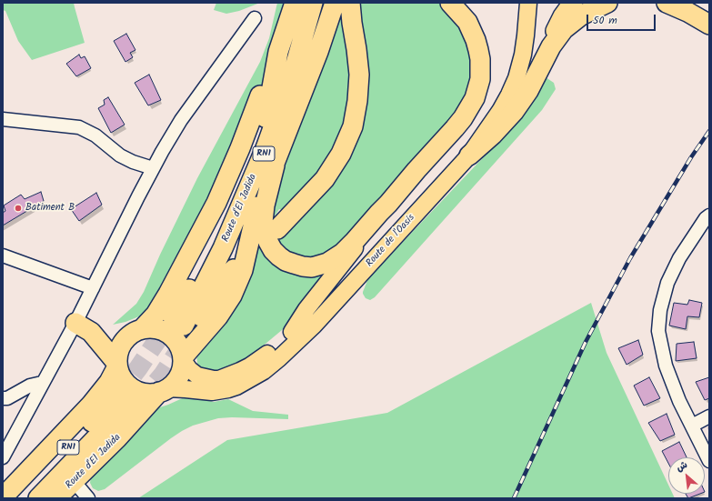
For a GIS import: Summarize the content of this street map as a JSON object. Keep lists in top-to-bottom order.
{
  "streets": {
    "highway": ["RN1", "Route d'El Jadida"],
    "main road": ["Route de l'Oasis"]
  },
  "crossings": [
    ["RN1", "Route d'El Jadida"],
    ["Route d'El Jadida", "Route de l'Oasis"]
  ],
  "places": ["Batiment B"],
  "scale_bar": "50 m",
  "north": "top left"
}
